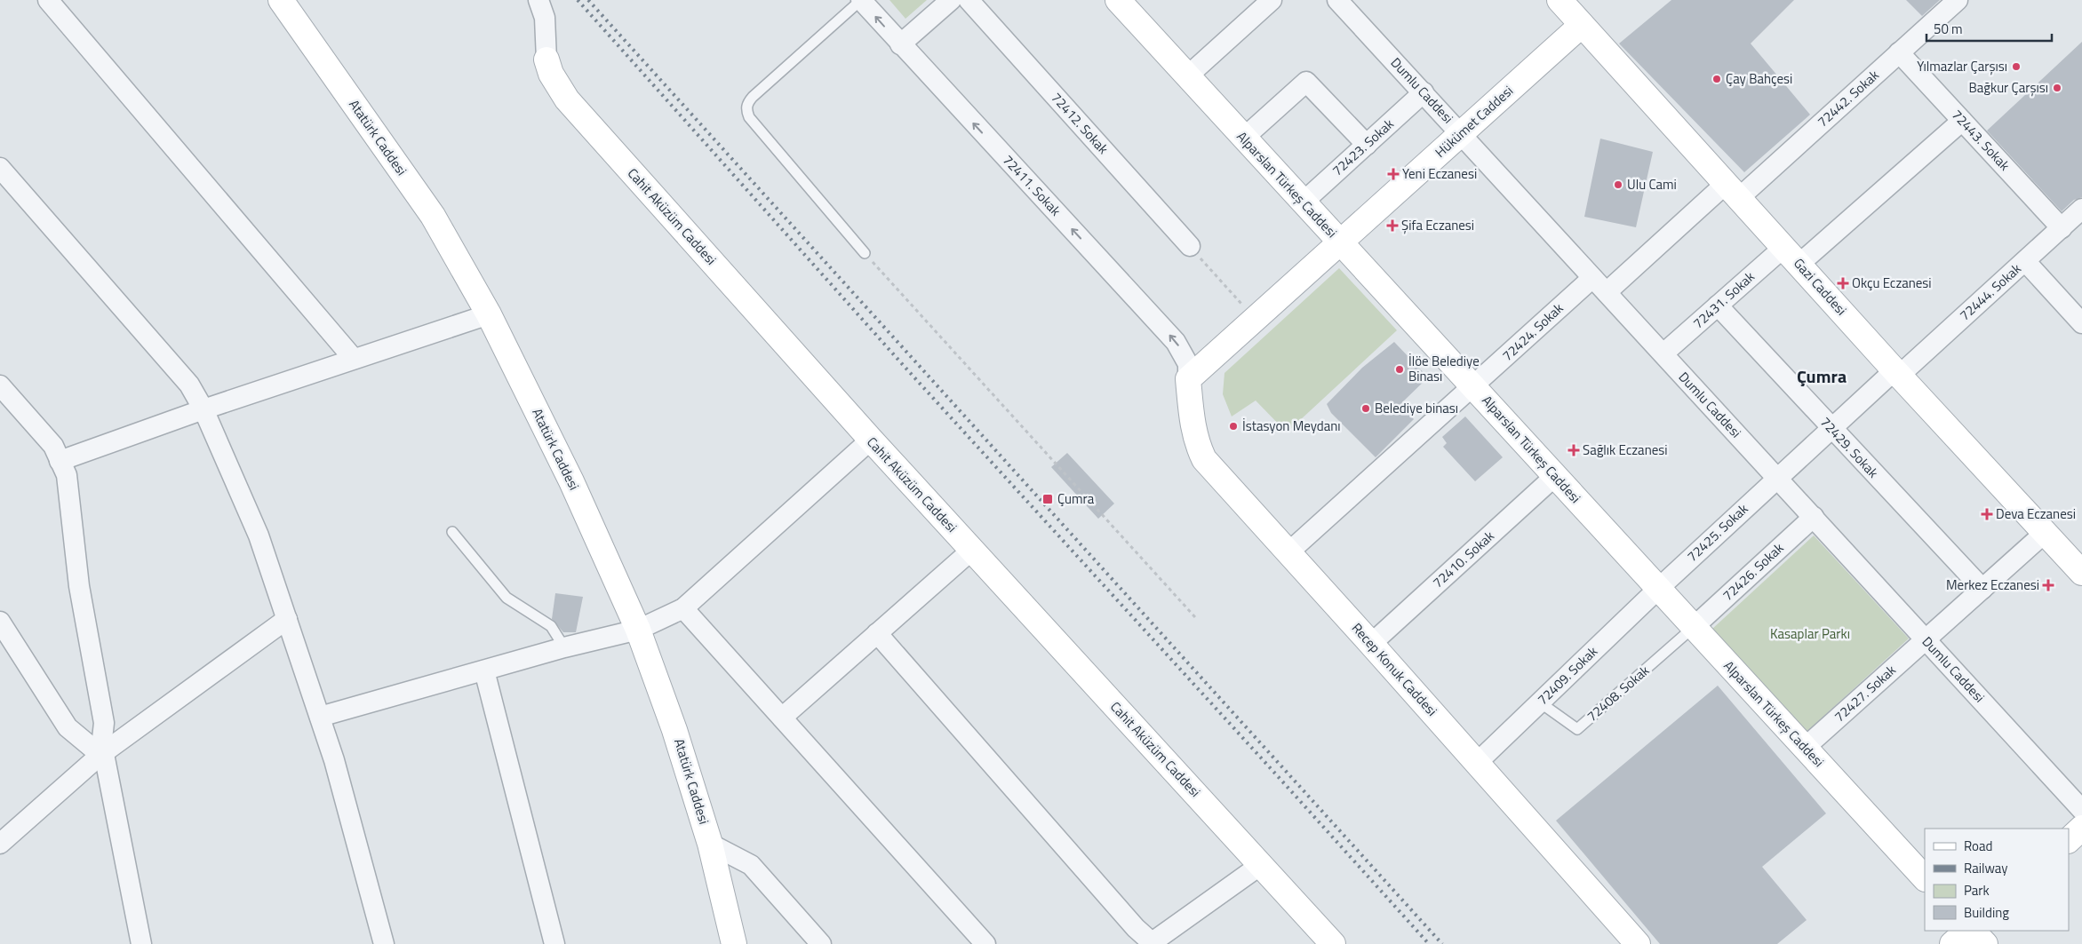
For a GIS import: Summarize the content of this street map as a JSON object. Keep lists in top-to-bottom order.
{
  "streets": {
    "street": [
      "Dumlu Caddesi",
      "72442. Sokak",
      "Hükümet Caddesi",
      "72412. Sokak",
      "Atatürk Caddesi",
      "72443. Sokak",
      "72423. Sokak",
      "Alparslan Türkeş Caddesi",
      "72411. Sokak",
      "Cahit Aküzüm Caddesi",
      "Gazi Caddesi",
      "72444. Sokak",
      "72431. Sokak",
      "72424. Sokak",
      "72429. Sokak",
      "72425. Sokak",
      "72410. Sokak",
      "72426. Sokak",
      "Recep Konuk Caddesi",
      "72409. Sokak",
      "72427. Sokak"
    ],
    "lane": ["72408. Sokak"]
  },
  "crossings": [
    ["Dumlu Caddesi", "72442. Sokak"],
    ["Dumlu Caddesi", "Hükümet Caddesi"],
    ["Dumlu Caddesi", "72423. Sokak"],
    ["Dumlu Caddesi", "72431. Sokak"],
    ["Dumlu Caddesi", "72424. Sokak"],
    ["Dumlu Caddesi", "72425. Sokak"],
    ["Dumlu Caddesi", "72426. Sokak"],
    ["Dumlu Caddesi", "72427. Sokak"],
    ["72442. Sokak", "72443. Sokak"],
    ["72442. Sokak", "Gazi Caddesi"],
    ["Hükümet Caddesi", "Alparslan Türkeş Caddesi"],
    ["Hükümet Caddesi", "72411. Sokak"],
    ["Hükümet Caddesi", "Gazi Caddesi"],
    ["Hükümet Caddesi", "Recep Konuk Caddesi"],
    ["72443. Sokak", "72444. Sokak"],
    ["72443. Sokak", "72431. Sokak"],
    ["72423. Sokak", "Alparslan Türkeş Caddesi"],
    ["Alparslan Türkeş Caddesi", "72424. Sokak"],
    ["Alparslan Türkeş Caddesi", "72425. Sokak"],
    ["Alparslan Türkeş Caddesi", "72410. Sokak"],
    ["Alparslan Türkeş Caddesi", "72426. Sokak"],
    ["Alparslan Türkeş Caddesi", "72409. Sokak"],
    ["Alparslan Türkeş Caddesi", "72408. Sokak"],
    ["Alparslan Türkeş Caddesi", "72427. Sokak"],
    ["72411. Sokak", "Recep Konuk Caddesi"],
    ["Gazi Caddesi", "72444. Sokak"],
    ["Gazi Caddesi", "72431. Sokak"],
    ["Gazi Caddesi", "72427. Sokak"],
    ["72444. Sokak", "72429. Sokak"],
    ["72444. Sokak", "72425. Sokak"],
    ["72431. Sokak", "72429. Sokak"],
    ["72424. Sokak", "Recep Konuk Caddesi"],
    ["72429. Sokak", "72425. Sokak"],
    ["72429. Sokak", "72427. Sokak"],
    ["72425. Sokak", "72409. Sokak"],
    ["72410. Sokak", "Recep Konuk Caddesi"],
    ["72426. Sokak", "72408. Sokak"],
    ["Recep Konuk Caddesi", "72409. Sokak"],
    ["72409. Sokak", "72408. Sokak"]
  ],
  "one_way": ["72411. Sokak"],
  "districts": ["Çumra"],
  "parks": ["Kasaplar Parkı"],
  "places": {
    "other": [
      "Yılmazlar Çarşısı",
      "Çay Bahçesi",
      "Bağkur Çarşısı",
      "Ulu Cami",
      "İlöe Belediye Binası",
      "Belediye binası",
      "İstasyon Meydanı"
    ],
    "health": [
      "Yeni Eczanesi",
      "Şifa Eczanesi",
      "Okçu Eczanesi",
      "Sağlık Eczanesi",
      "Deva Eczanesi",
      "Merkez Eczanesi"
    ],
    "transit": ["Çumra"]
  },
  "legend": [
    "Road",
    "Railway",
    "Park",
    "Building"
  ],
  "scale_bar": "50 m"
}
